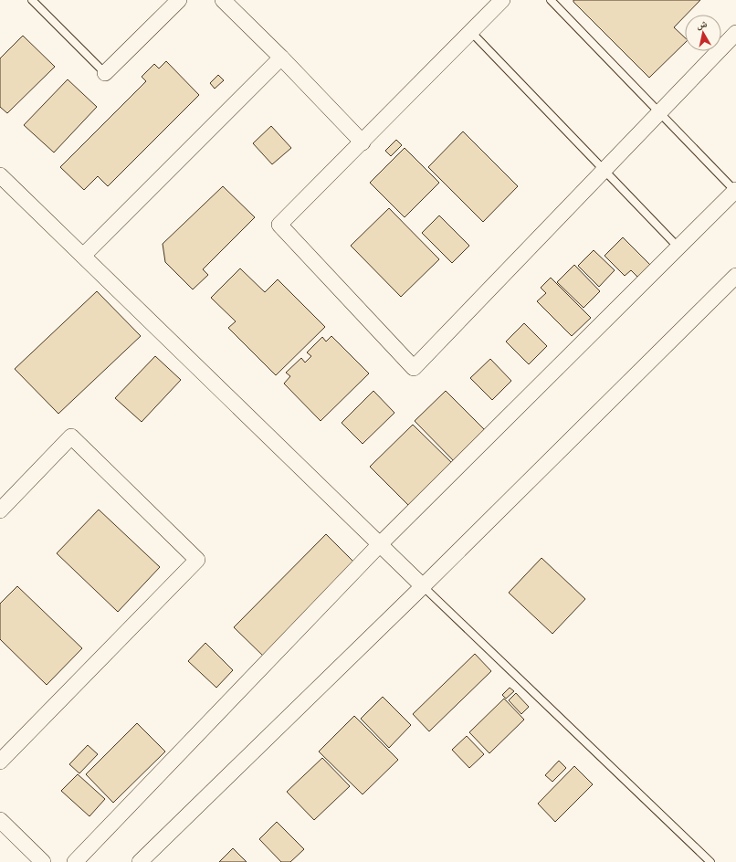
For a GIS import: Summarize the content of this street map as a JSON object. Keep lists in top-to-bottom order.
{
  "north": "top"
}
